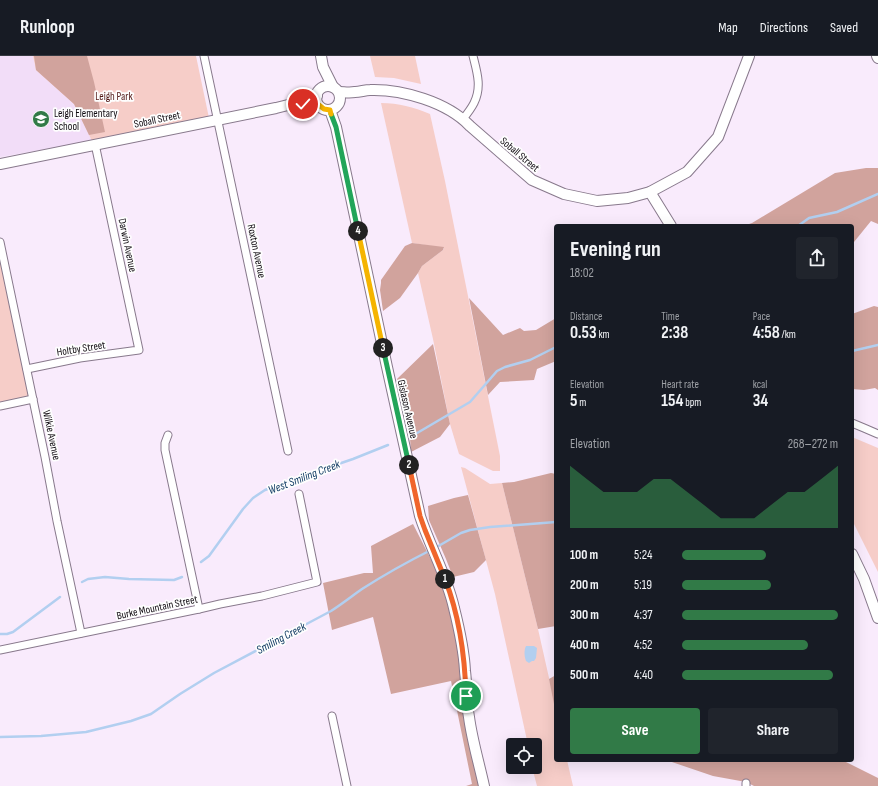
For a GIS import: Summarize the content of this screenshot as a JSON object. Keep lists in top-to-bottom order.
{
  "streets": {
    "street": [
      "Soball Street",
      "Darwin Avenue",
      "Roxton Avenue",
      "Holtby Street",
      "Gislason Avenue",
      "Wilkie Avenue",
      "Burke Mountain Street"
    ]
  },
  "crossings": [
    ["Soball Street", "Darwin Avenue"],
    ["Soball Street", "Roxton Avenue"],
    ["Soball Street", "Gislason Avenue"],
    ["Darwin Avenue", "Holtby Street"],
    ["Holtby Street", "Wilkie Avenue"],
    ["Wilkie Avenue", "Burke Mountain Street"]
  ],
  "water": ["West Smiling Creek", "Smiling Creek"],
  "parks": ["Leigh Park"],
  "places": {
    "school or university": ["Leigh Elementary School"]
  },
  "page": {
    "header": "Runloop",
    "nav": ["Map", "Directions", "Saved"],
    "pins": [
      "4",
      "3",
      "2",
      "1"
    ],
    "heading": ["Evening run", "18:02"],
    "stats": [
      ["Distance", "0.53 km"],
      ["Time", "2:38"],
      ["Pace", "4:58 /km"],
      ["Elevation", "5 m"],
      ["Heart rate", "154 bpm"],
      ["kcal", "34"]
    ],
    "chart": ["Elevation", "268–272 m"],
    "list": [
      {
        "name": "100 m",
        "note": "5:24"
      },
      {
        "name": "200 m",
        "note": "5:19"
      },
      {
        "name": "300 m",
        "note": "4:37"
      },
      {
        "name": "400 m",
        "note": "4:52"
      },
      {
        "name": "500 m",
        "note": "4:40"
      }
    ],
    "buttons": ["Save", "Share"]
  }
}
